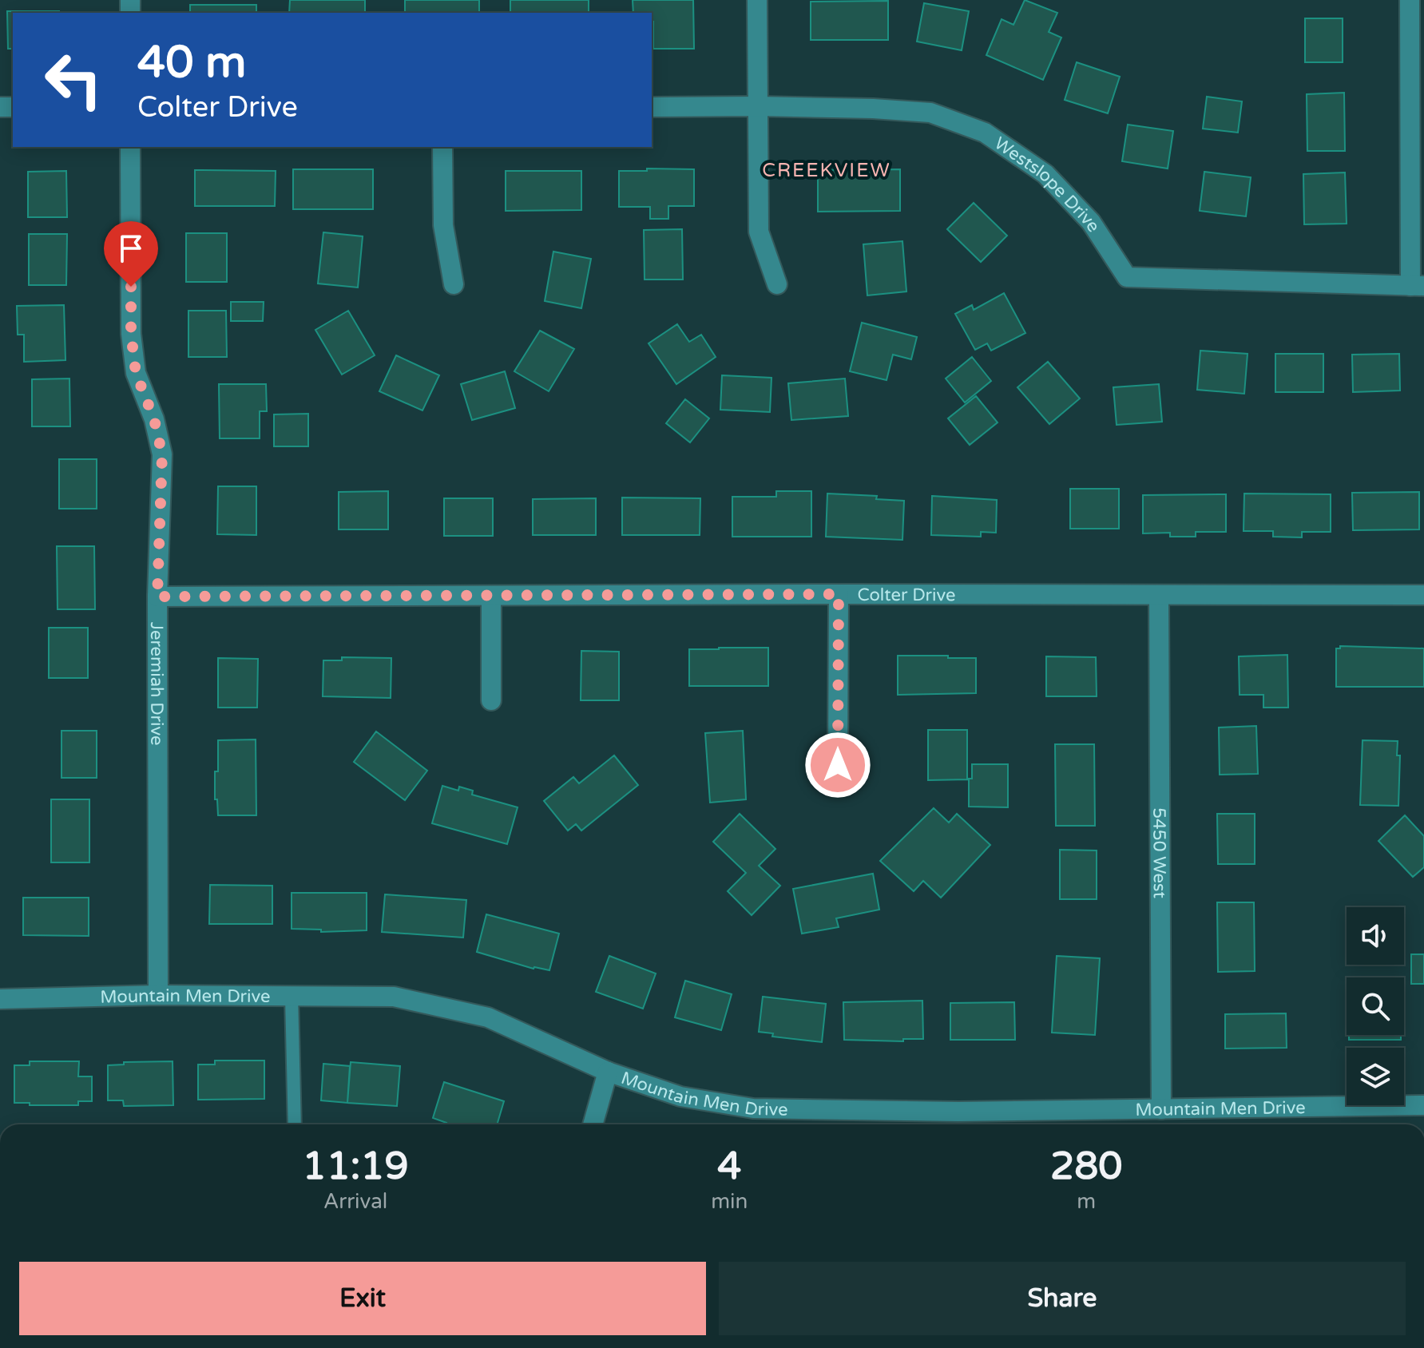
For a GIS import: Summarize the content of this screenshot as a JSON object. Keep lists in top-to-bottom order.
{
  "streets": {
    "street": [
      "Westslope Drive",
      "Colter Drive",
      "Jeremiah Drive",
      "5450 West",
      "Mountain Men Drive"
    ]
  },
  "crossings": [
    ["Colter Drive", "Jeremiah Drive"],
    ["Colter Drive", "5450 West"],
    ["Jeremiah Drive", "Mountain Men Drive"],
    ["5450 West", "Mountain Men Drive"]
  ],
  "districts": ["CREEKVIEW"],
  "page": {
    "turn": ["40 m", "Colter Drive"],
    "eta": [
      "11:19",
      "Arrival",
      "4",
      "min",
      "280",
      "m"
    ],
    "buttons": ["Exit", "Share"]
  }
}
